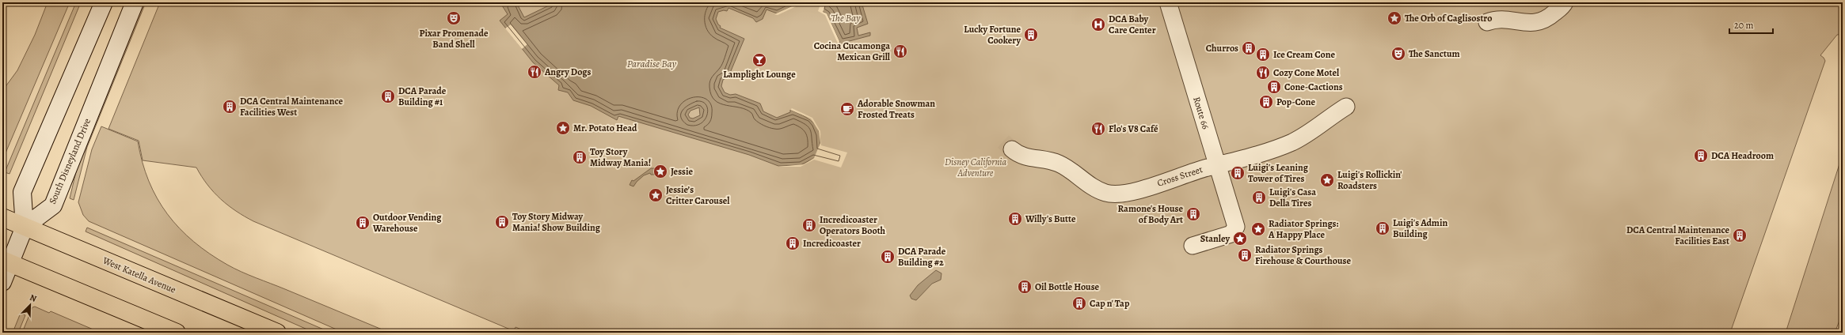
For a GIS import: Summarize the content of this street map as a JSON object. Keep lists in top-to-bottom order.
{
  "streets": {
    "main road": ["South Disneyland Drive", "West Katella Avenue"],
    "street": ["Route 66", "Cross Street"]
  },
  "crossings": [
    ["Route 66", "Cross Street"],
    ["South Disneyland Drive", "West Katella Avenue"]
  ],
  "water": ["The Bay", "Paradise Bay"],
  "parks": ["Disney California Adventure"],
  "places": {
    "theatre": ["Pixar Promenade Band Shell", "The Sanctum"],
    "place": [
      "The Orb of Caglisostro",
      "Mr. Potato Head",
      "Jessie",
      "Luigi's Rollickin' Roadsters",
      "Jessie’s Critter Carousel",
      "Radiator Springs: A Happy Place",
      "Stanley"
    ],
    "hospital": ["DCA Baby Care Center"],
    "building": [
      "Lucky Fortune Cookery",
      "Churros",
      "Ice Cream Cone",
      "Cone-Cactions",
      "DCA Parade Building #1",
      "Pop-Cone",
      "DCA Central Maintenance Facilities West",
      "DCA Headroom",
      "Toy Story Midway Mania!",
      "Luigi's Leaning Tower of Tires",
      "Luigi's Casa Della Tires",
      "Ramone's House of Body Art",
      "Willy's Butte",
      "Toy Story Midway Mania! Show Building",
      "Outdoor Vending Warehouse",
      "Incredicoaster Operators Booth",
      "Luigi's Admin Building",
      "DCA Central Maintenance Facilities East",
      "Incredicoaster",
      "Radiator Springs Firehouse & Courthouse",
      "DCA Parade Building #2",
      "Oil Bottle House",
      "Cap n' Tap"
    ],
    "restaurant": [
      "Cocina Cucamonga Mexican Grill",
      "Angry Dogs",
      "Cozy Cone Motel",
      "Flo's V8 Café"
    ],
    "bar": ["Lamplight Lounge"],
    "cafe": ["Adorable Snowman Frosted Treats"]
  },
  "scale_bar": "20 m",
  "north": "top right"
}
